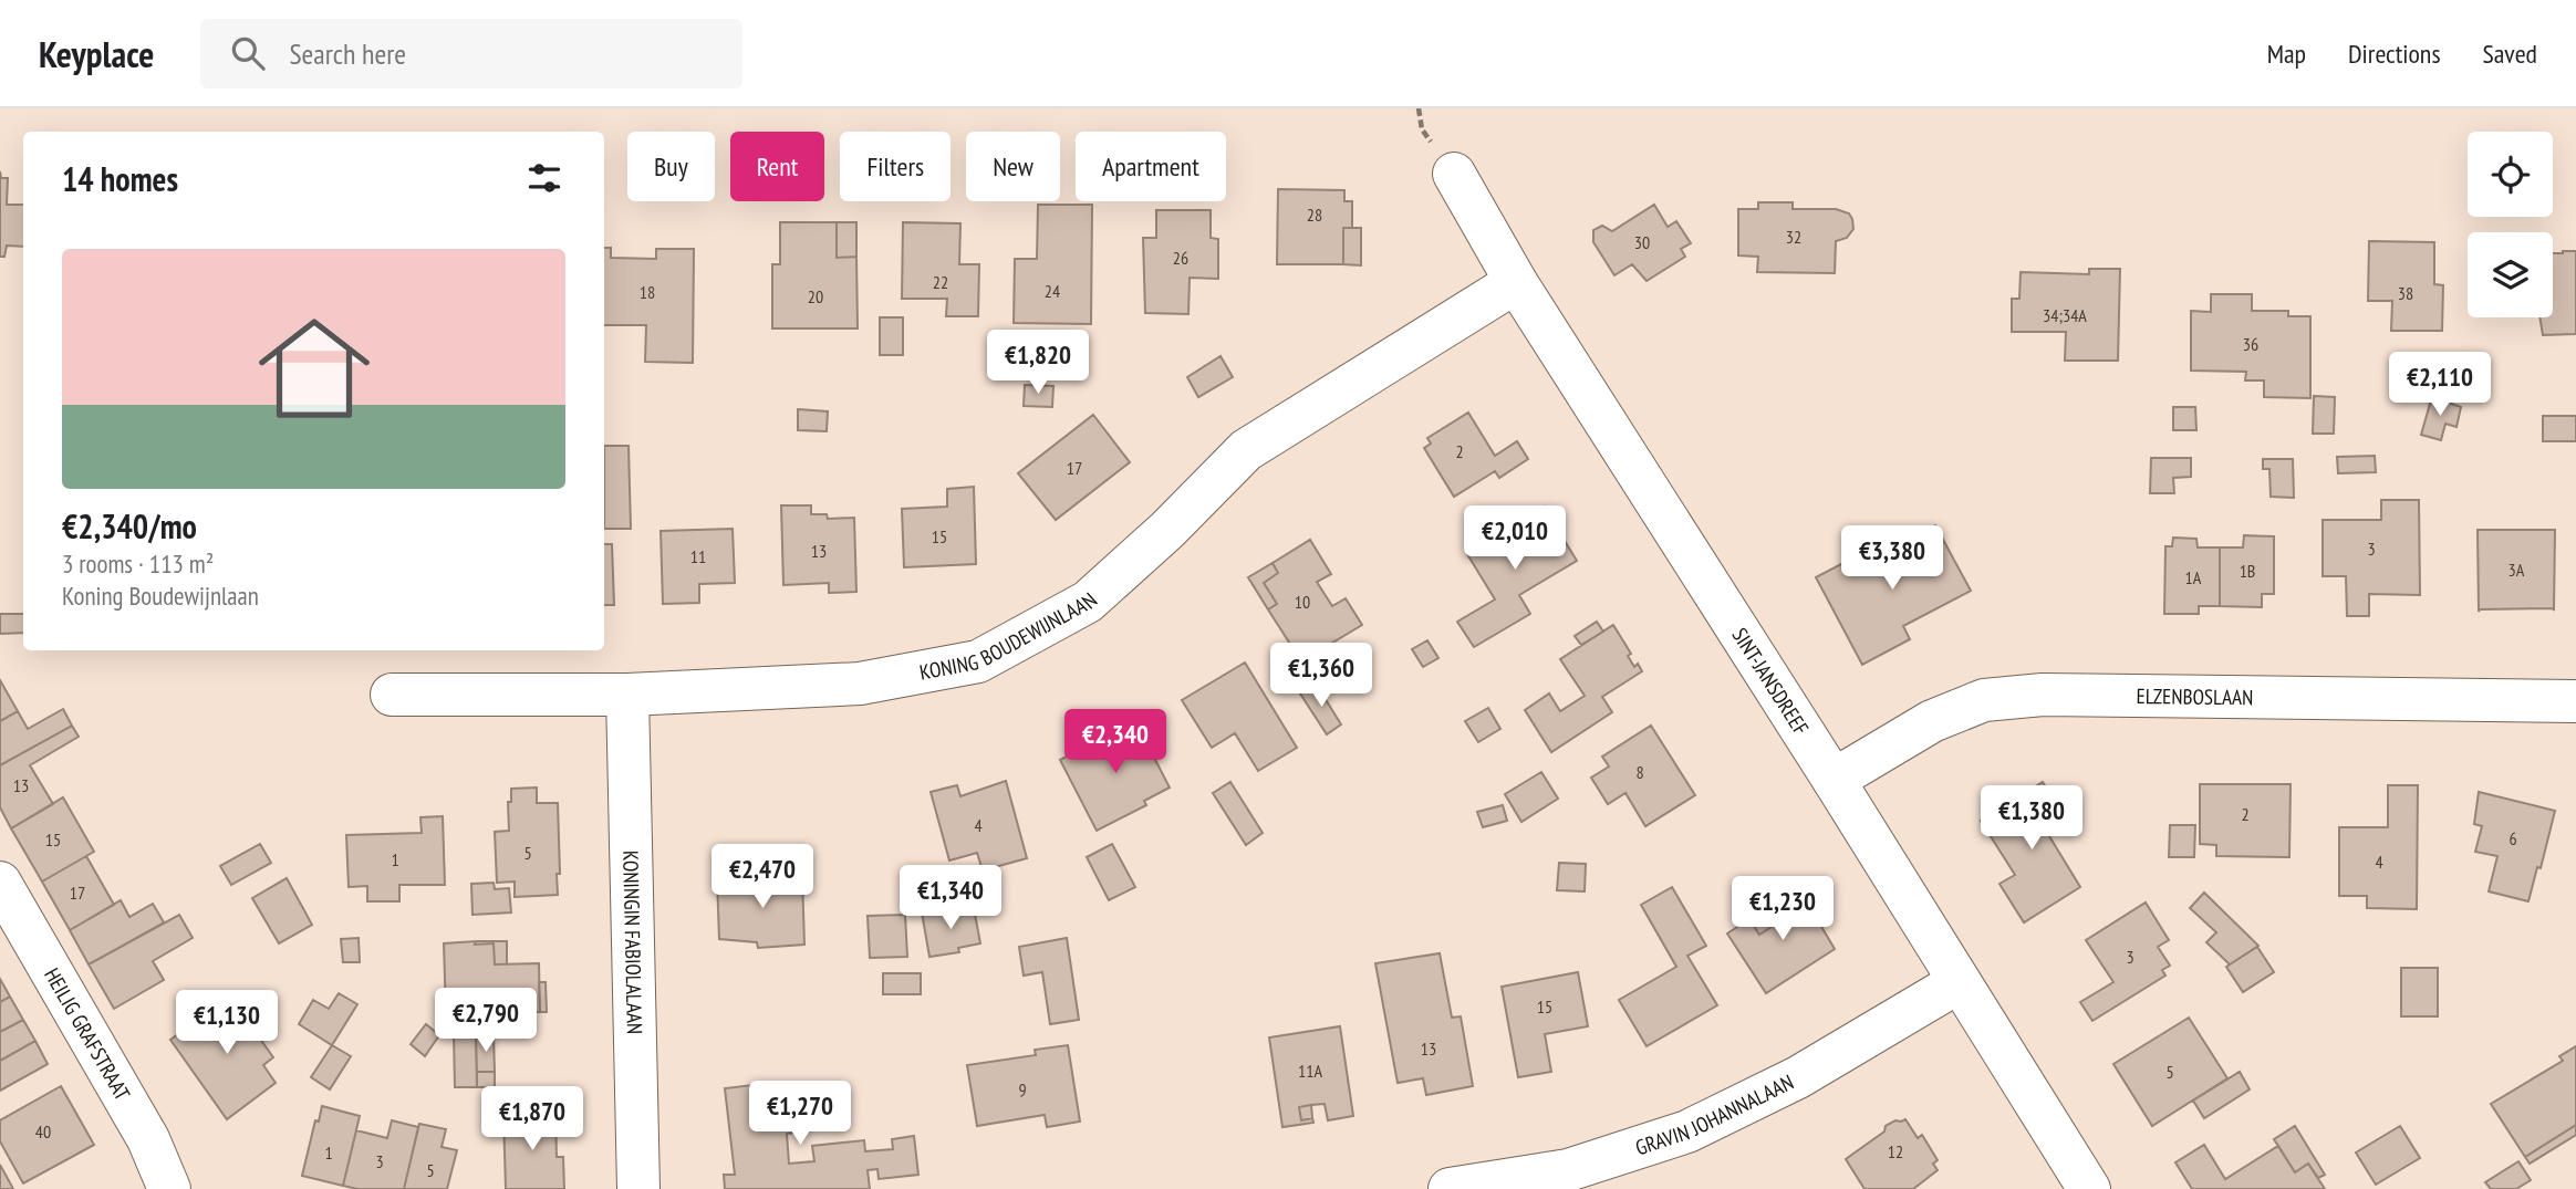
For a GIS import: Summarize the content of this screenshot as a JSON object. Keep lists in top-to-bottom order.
{
  "streets": {
    "street": [
      "KONING BOUDEWIJNLAAN",
      "SINT-JANSDREEF",
      "ELZENBOSLAAN",
      "KONINGIN FABIOLALAAN",
      "HEILIG GRAFSTRAAT",
      "GRAVIN JOHANNALAAN"
    ]
  },
  "crossings": [
    ["KONING BOUDEWIJNLAAN", "SINT-JANSDREEF"],
    ["KONING BOUDEWIJNLAAN", "KONINGIN FABIOLALAAN"],
    ["SINT-JANSDREEF", "ELZENBOSLAAN"],
    ["SINT-JANSDREEF", "GRAVIN JOHANNALAAN"]
  ],
  "house_numbers": [
    "28",
    "32",
    "30",
    "26",
    "22",
    "24",
    "18",
    "38",
    "20",
    "34;34A",
    "36",
    "2",
    "17",
    "15",
    "3",
    "13",
    "11",
    "3A",
    "1B",
    "1A",
    "10",
    "8",
    "13",
    "2",
    "4",
    "6",
    "15",
    "5",
    "1",
    "4",
    "17",
    "3",
    "15",
    "13",
    "11A",
    "5",
    "9",
    "40",
    "12",
    "1",
    "3",
    "5"
  ],
  "page": {
    "header": "Keyplace",
    "search": "Search here",
    "nav": ["Map", "Directions", "Saved"],
    "chip": [
      "Buy",
      "Rent",
      "Filters",
      "New",
      "Apartment"
    ],
    "heading": "14 homes",
    "list": [
      {
        "name": "€2,340/mo",
        "note": "3 rooms · 113 m² · Koning Boudewijnlaan"
      }
    ],
    "price": [
      "€1,820",
      "€2,110",
      "€2,010",
      "€3,380",
      "€1,360",
      "€2,340",
      "€1,380",
      "€2,470",
      "€1,340",
      "€1,230",
      "€2,790",
      "€1,130",
      "€1,270",
      "€1,870"
    ]
  }
}
